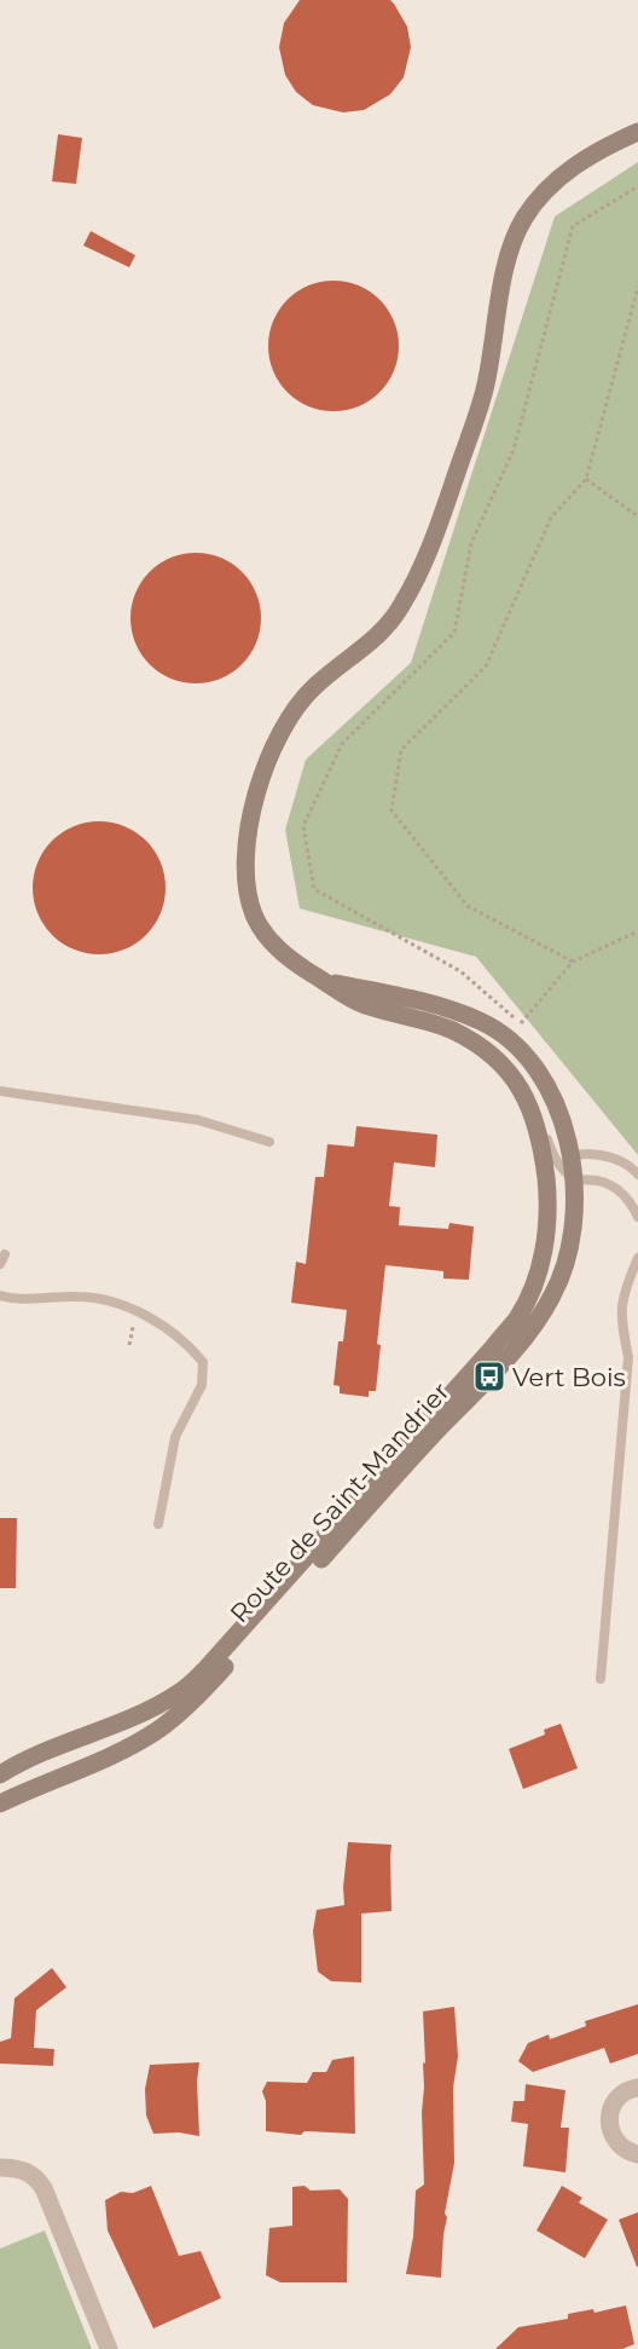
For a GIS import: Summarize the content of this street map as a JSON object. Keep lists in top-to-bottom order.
{
  "streets": {
    "main road": ["Route de Saint-Mandrier"]
  },
  "places": {
    "bus stop": ["Vert Bois"]
  }
}
